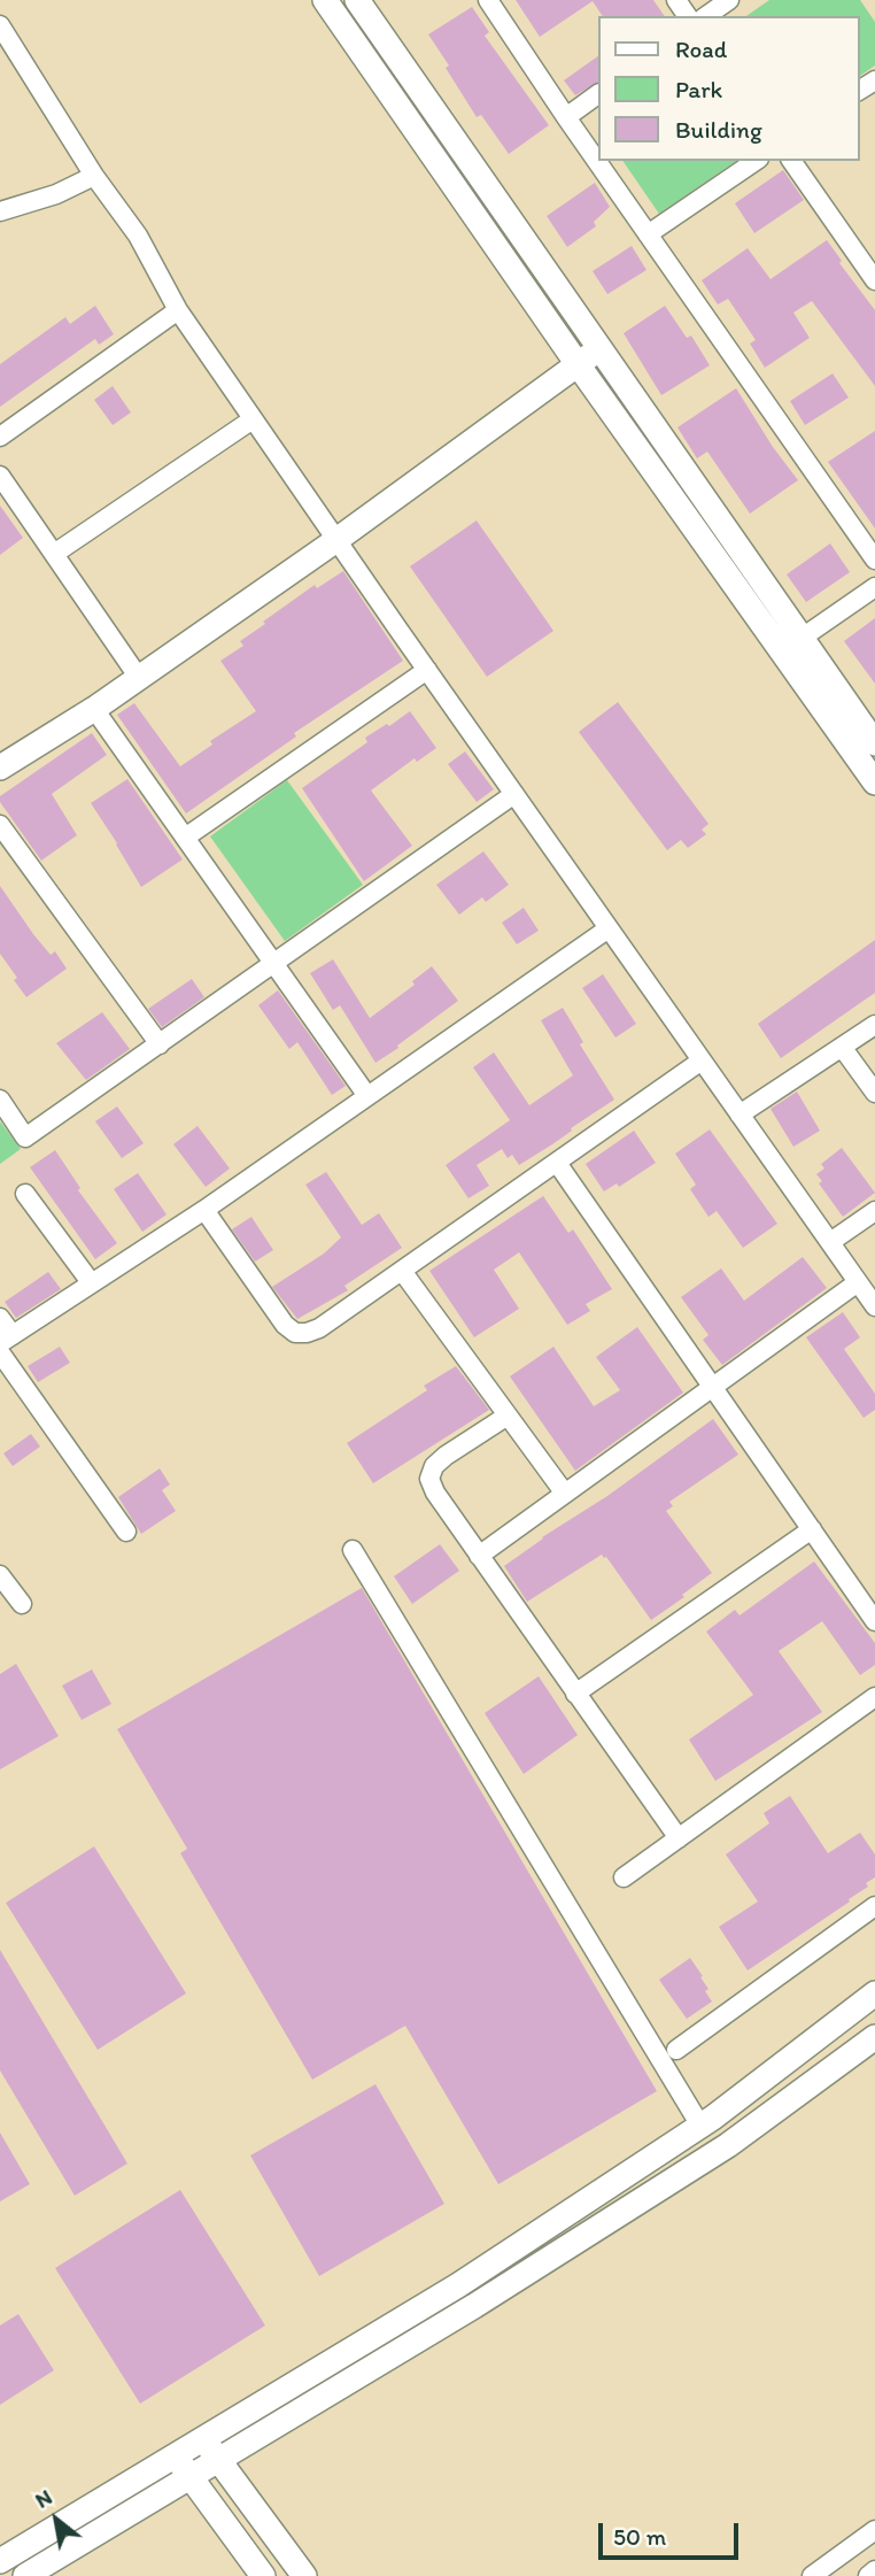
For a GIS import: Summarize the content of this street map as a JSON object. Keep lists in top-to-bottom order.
{
  "legend": ["Road", "Park", "Building"],
  "scale_bar": "50 m",
  "north": "top left"
}
